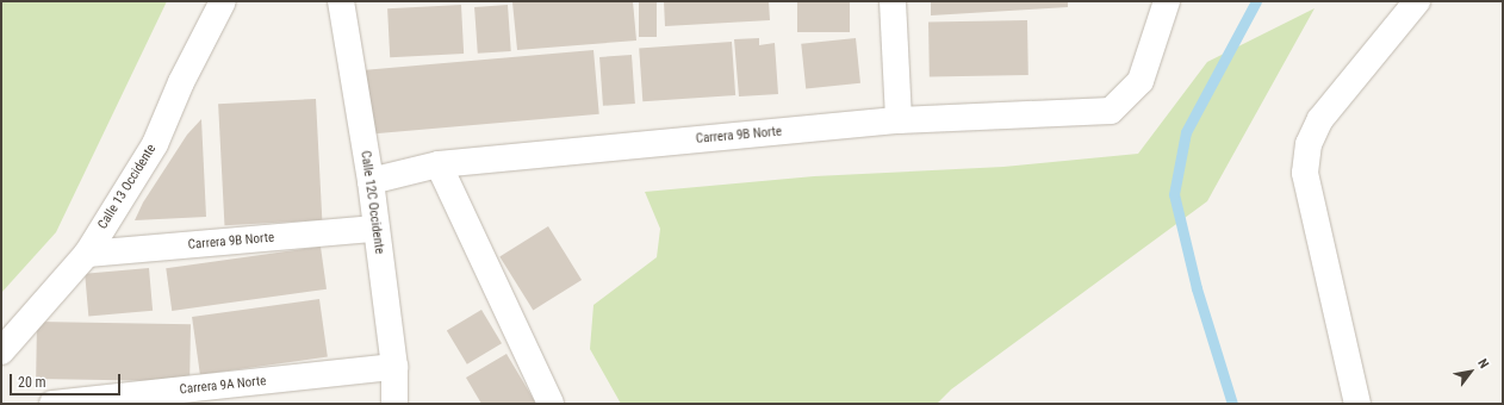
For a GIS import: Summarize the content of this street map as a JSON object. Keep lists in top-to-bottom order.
{
  "streets": {
    "street": [
      "Carrera 9B Norte",
      "Calle 13 Occidente",
      "Calle 12C Occidente",
      "Carrera 9A Norte"
    ]
  },
  "crossings": [
    ["Carrera 9B Norte", "Calle 13 Occidente"],
    ["Carrera 9B Norte", "Calle 12C Occidente"],
    ["Calle 12C Occidente", "Carrera 9A Norte"]
  ],
  "scale_bar": "20 m",
  "north": "top right"
}
